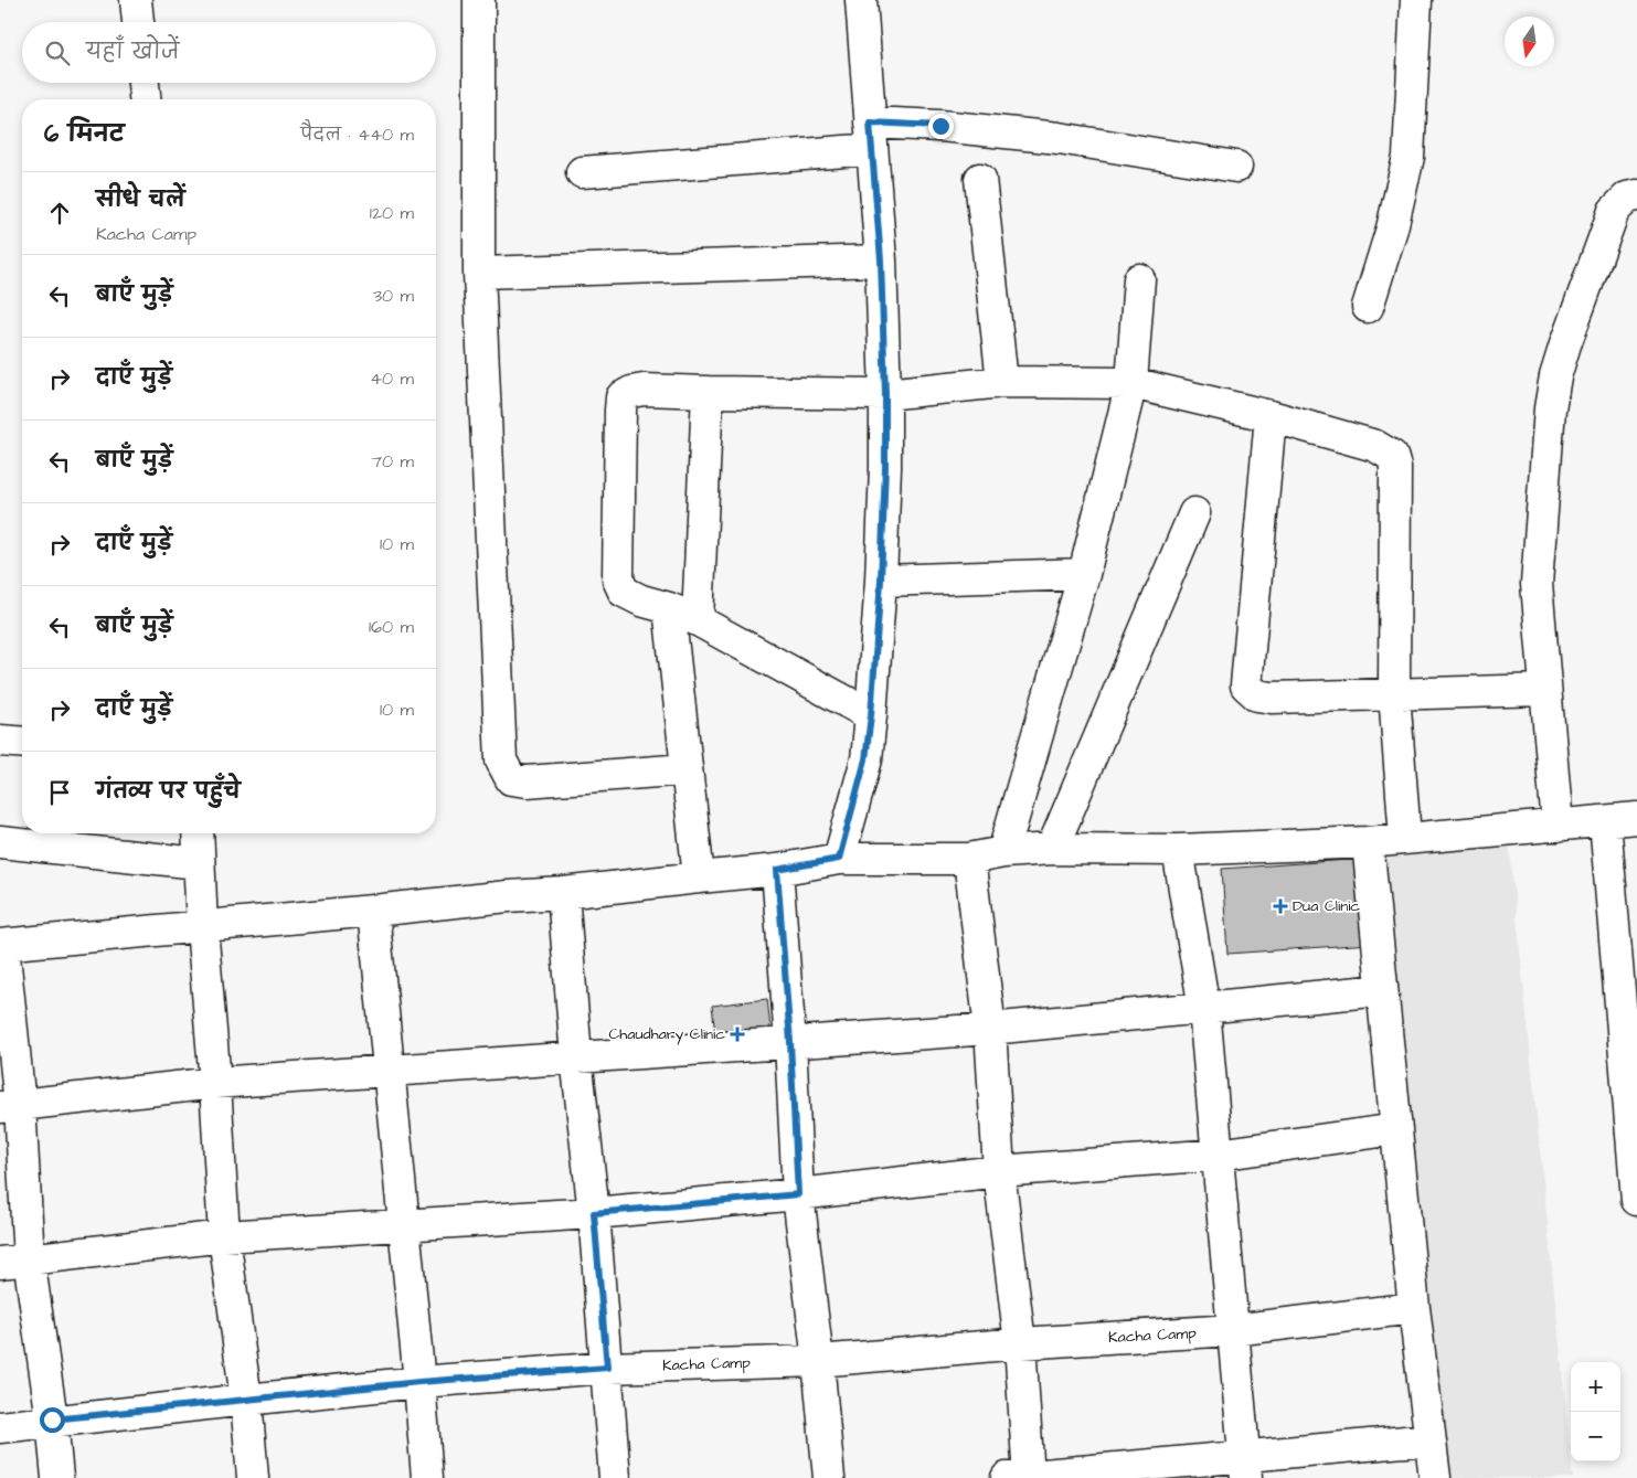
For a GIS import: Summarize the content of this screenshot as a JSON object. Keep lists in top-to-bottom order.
{
  "streets": {
    "street": ["Kacha Camp"]
  },
  "places": {
    "health": ["Dua Clinic", "Chaudhary Clinic"]
  },
  "north": "bottom",
  "page": {
    "search": "यहाँ खोजें",
    "heading": ["6 मिनट", "पैदल · 440 m"],
    "list": [
      ["सीधे चलें", "Kacha Camp", "120 m"],
      ["बाएँ मुड़ें", "30 m"],
      ["दाएँ मुड़ें", "40 m"],
      ["बाएँ मुड़ें", "70 m"],
      ["दाएँ मुड़ें", "10 m"],
      ["बाएँ मुड़ें", "160 m"],
      ["दाएँ मुड़ें", "10 m"],
      "गंतव्य पर पहुँचे"
    ],
    "map_buttons": ["+", "−"]
  }
}
